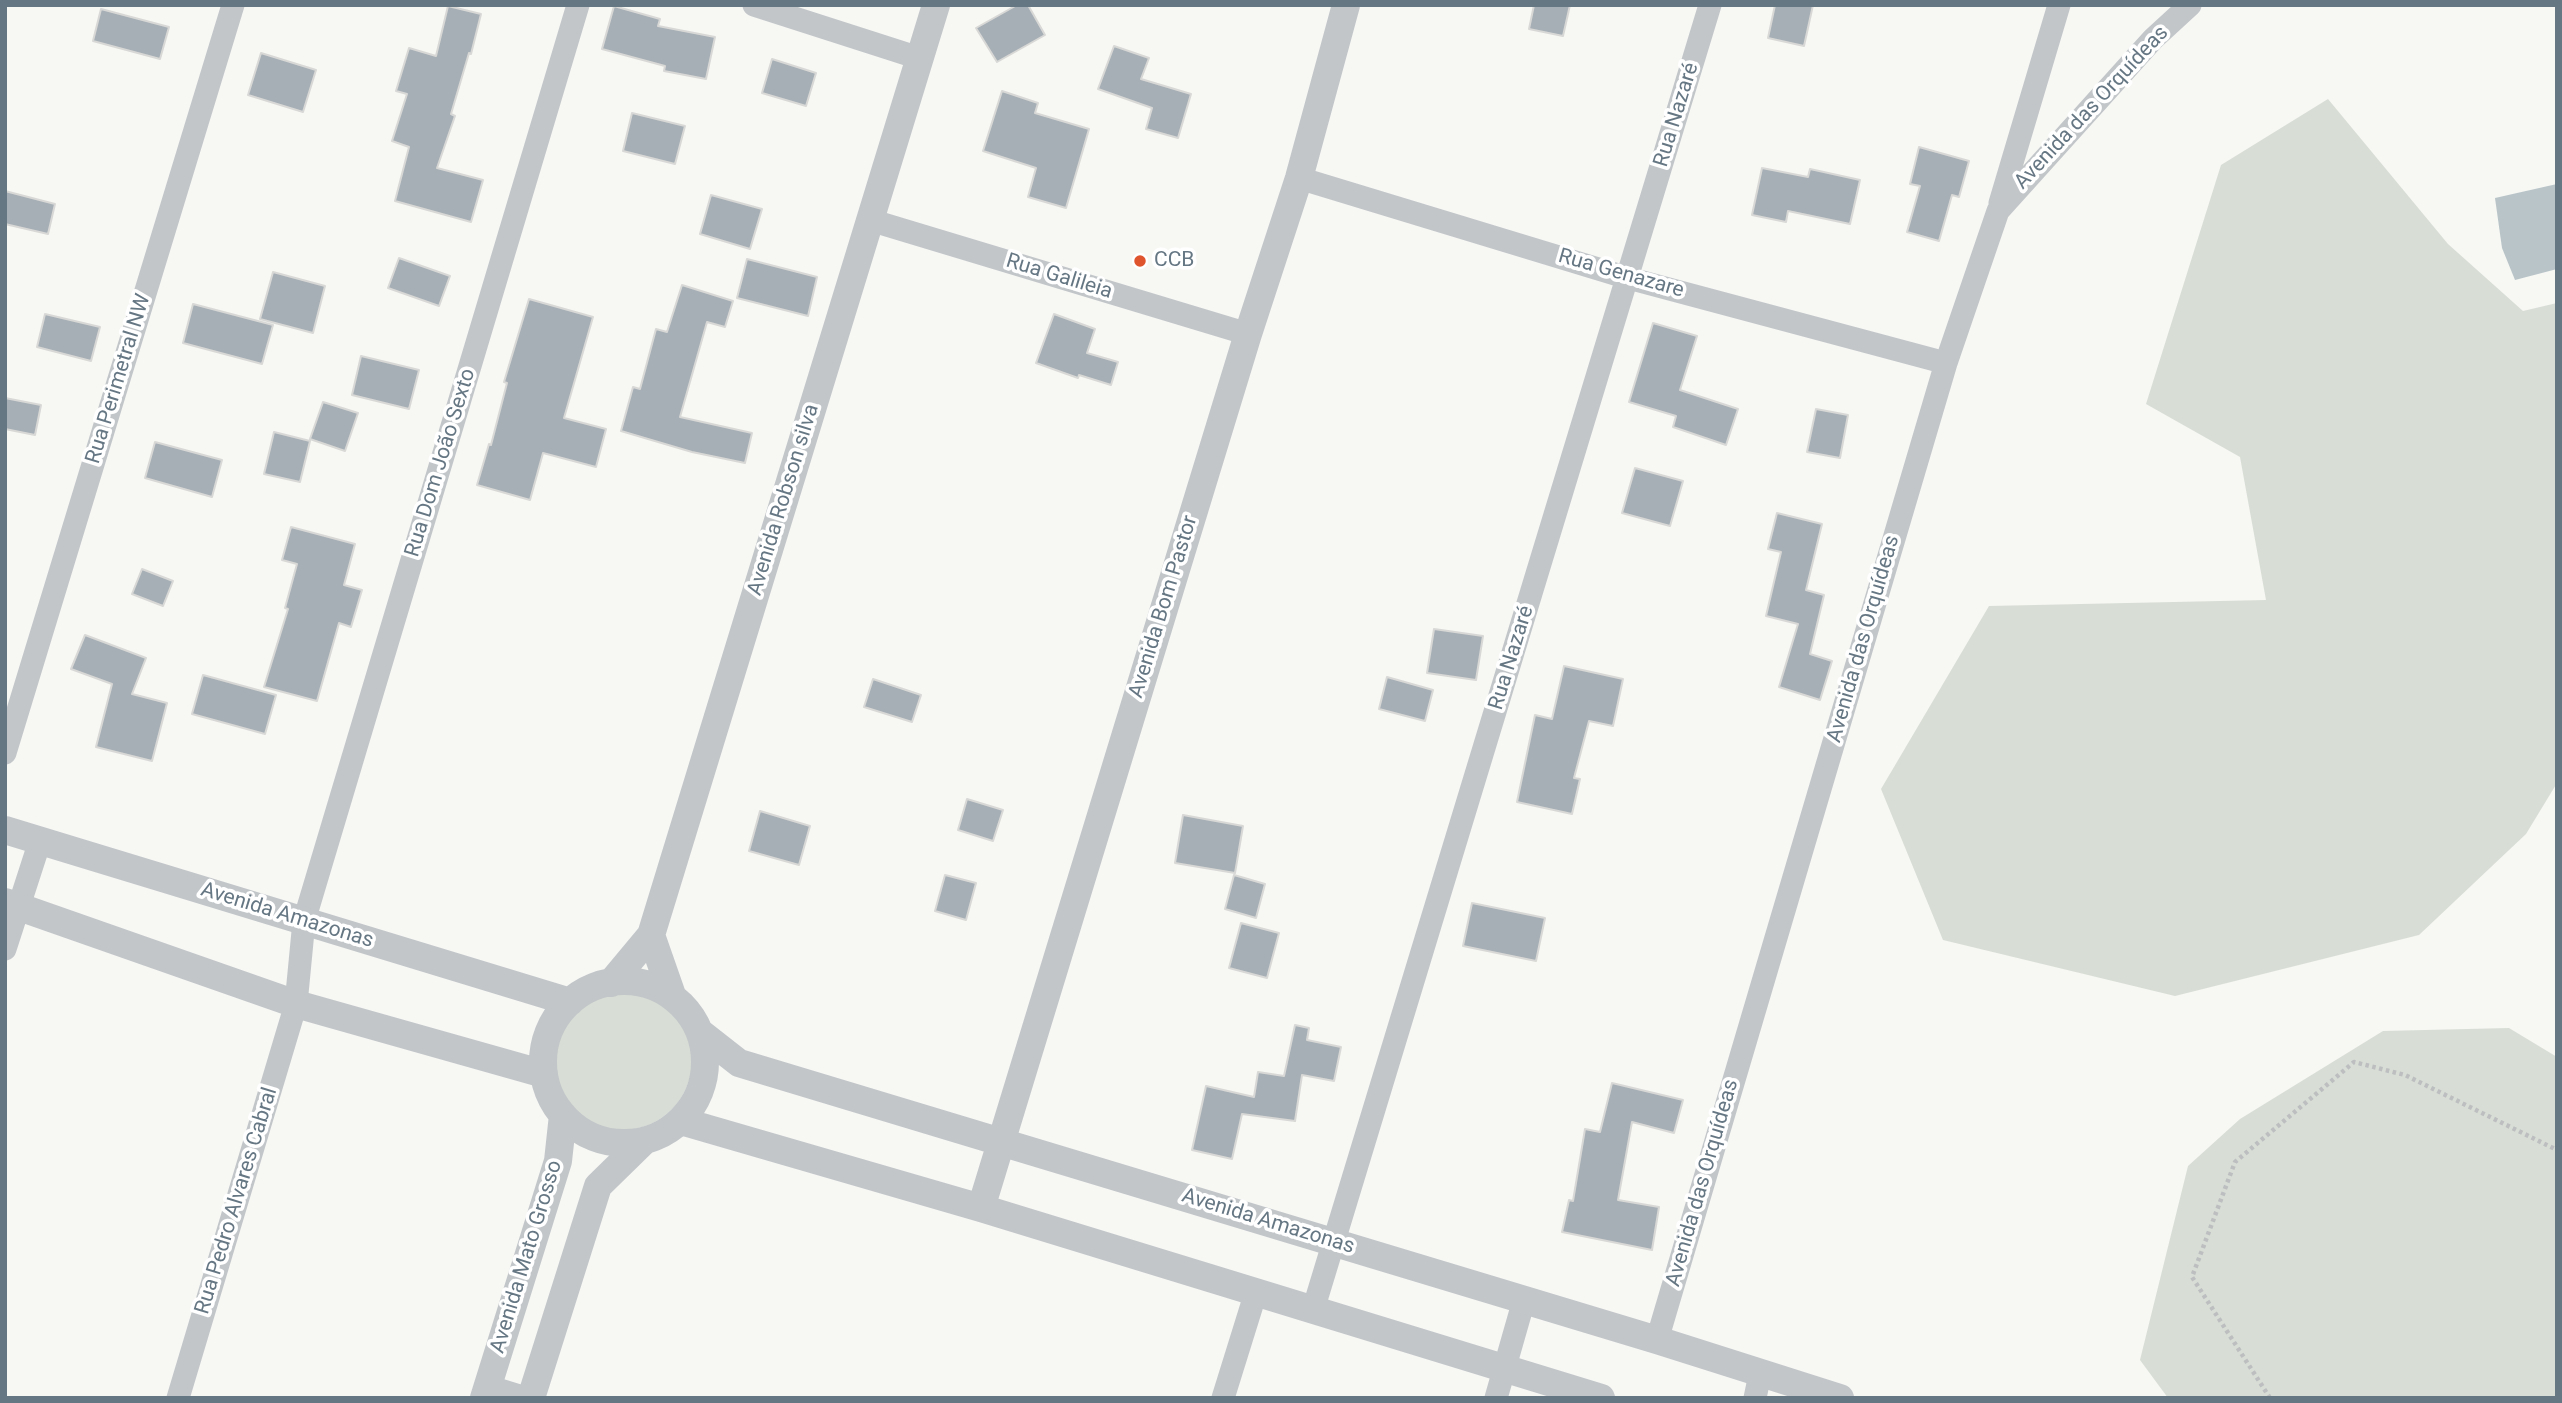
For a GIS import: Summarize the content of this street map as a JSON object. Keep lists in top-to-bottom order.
{
  "streets": {
    "street": [
      "Avenida das Orquídeas",
      "Rua Nazaré",
      "Rua Genazare",
      "Rua Galileia",
      "Rua Perimetral NW",
      "Rua Dom João Sexto",
      "Avenida Robson silva",
      "Avenida Bom Pastor",
      "Avenida Amazonas",
      "Rua Pedro Alvares Cabral",
      "Avenida Mato Grosso"
    ]
  },
  "crossings": [
    ["Avenida das Orquídeas", "Rua Genazare"],
    ["Avenida das Orquídeas", "Avenida Amazonas"],
    ["Rua Nazaré", "Rua Genazare"],
    ["Rua Nazaré", "Avenida Amazonas"],
    ["Rua Genazare", "Avenida Bom Pastor"],
    ["Rua Galileia", "Avenida Robson silva"],
    ["Rua Galileia", "Avenida Bom Pastor"],
    ["Rua Dom João Sexto", "Avenida Amazonas"],
    ["Rua Dom João Sexto", "Rua Pedro Alvares Cabral"],
    ["Avenida Robson silva", "Avenida Amazonas"],
    ["Avenida Robson silva", "Avenida Mato Grosso"],
    ["Avenida Bom Pastor", "Avenida Amazonas"],
    ["Avenida Amazonas", "Avenida Mato Grosso"]
  ],
  "places": ["CCB"]
}
